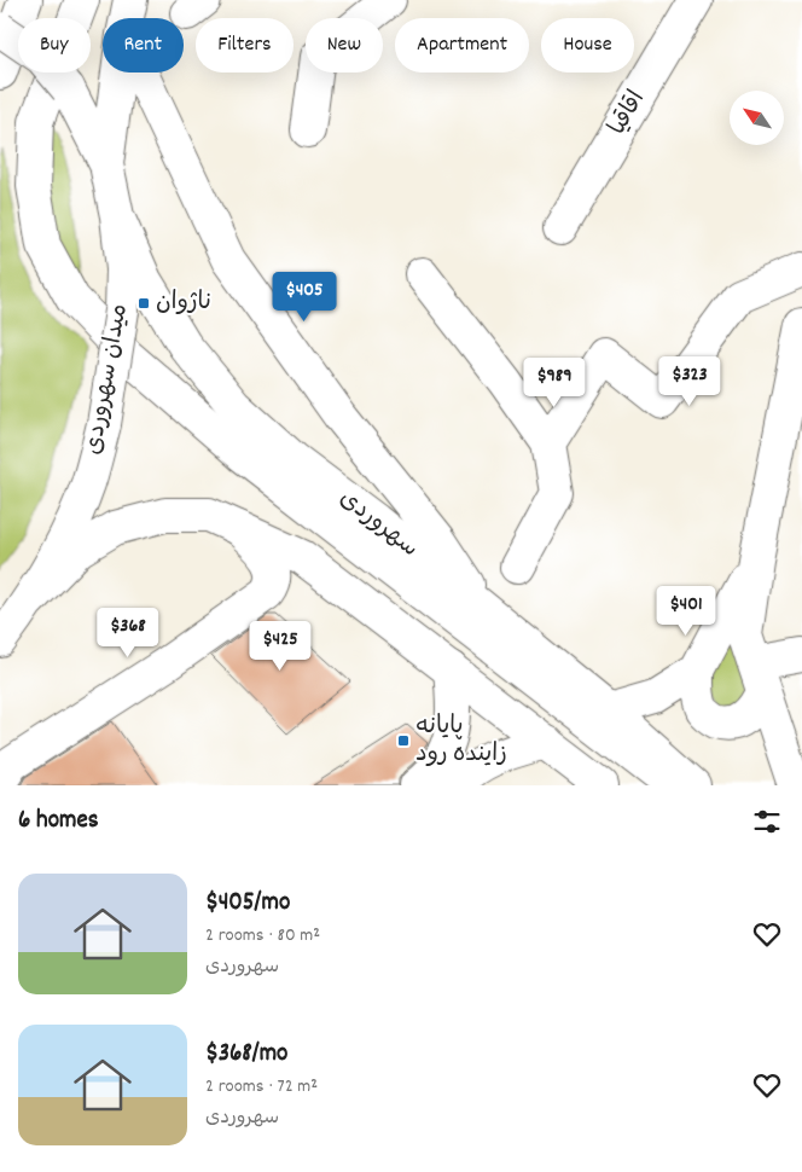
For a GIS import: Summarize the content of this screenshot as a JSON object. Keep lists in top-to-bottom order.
{
  "streets": {
    "main road": ["اقاقیا", "میدان سهروردی", "سهروردی"]
  },
  "crossings": [
    ["میدان سهروردی", "سهروردی"]
  ],
  "places": {
    "transit": ["ناژوان", "پایانه زاینده رود"]
  },
  "north": "top left",
  "page": {
    "chip": [
      "Buy",
      "Rent",
      "Filters",
      "New",
      "Apartment",
      "House"
    ],
    "price": [
      "$405",
      "$323",
      "$989",
      "$401",
      "$368",
      "$425"
    ],
    "heading": "6 homes",
    "list": [
      {
        "name": "$405/mo",
        "note": "2 rooms · 80 m² · سهروردی"
      },
      {
        "name": "$368/mo",
        "note": "2 rooms · 72 m² · سهروردی"
      }
    ]
  }
}
